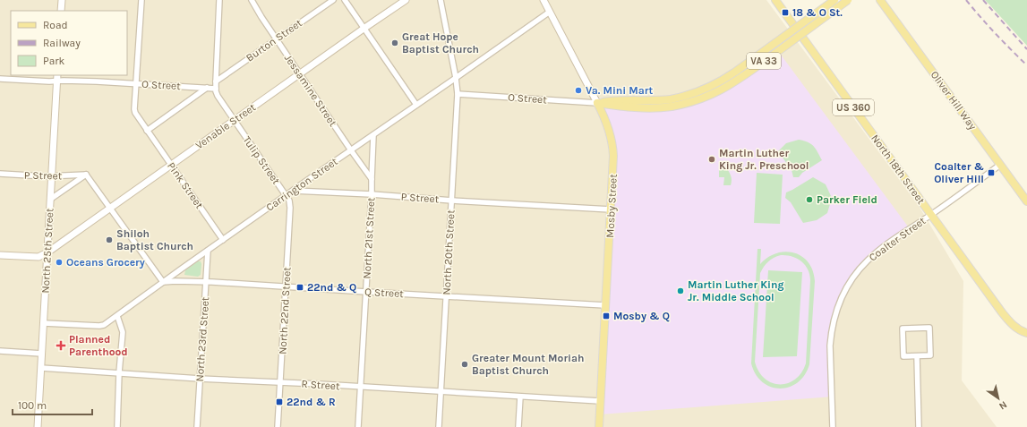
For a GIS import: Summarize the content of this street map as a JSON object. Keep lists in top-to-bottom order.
{
  "streets": {
    "main road": [
      "VA 33",
      "Oliver Hill Way",
      "US 360",
      "North 18th Street",
      "Mosby Street"
    ],
    "street": [
      "Burton Street",
      "O Street",
      "Jessamine Street",
      "Venable Street",
      "Tulip Street",
      "P Street",
      "Carrington Street",
      "Pink Street",
      "North 21st Street",
      "Coalter Street",
      "North 25th Street",
      "North 20th Street",
      "Q Street",
      "North 22nd Street",
      "North 23rd Street",
      "R Street"
    ]
  },
  "crossings": [
    ["Burton Street", "Jessamine Street"],
    ["VA 33", "O Street"],
    ["VA 33", "Mosby Street"],
    ["O Street", "Tulip Street"],
    ["O Street", "Pink Street"],
    ["O Street", "Mosby Street"],
    ["O Street", "North 25th Street"],
    ["O Street", "North 20th Street"],
    ["Jessamine Street", "Venable Street"],
    ["Jessamine Street", "Carrington Street"],
    ["Jessamine Street", "North 21st Street"],
    ["Oliver Hill Way", "Coalter Street"],
    ["Venable Street", "Tulip Street"],
    ["Venable Street", "Pink Street"],
    ["Venable Street", "North 25th Street"],
    ["Tulip Street", "Carrington Street"],
    ["Tulip Street", "North 22nd Street"],
    ["North 18th Street", "Coalter Street"],
    ["P Street", "Carrington Street"],
    ["P Street", "Mosby Street"],
    ["P Street", "North 21st Street"],
    ["P Street", "North 25th Street"],
    ["P Street", "North 20th Street"],
    ["Carrington Street", "Pink Street"],
    ["Carrington Street", "Mosby Street"],
    ["Carrington Street", "North 21st Street"],
    ["Carrington Street", "North 25th Street"],
    ["Carrington Street", "North 20th Street"],
    ["Carrington Street", "Q Street"],
    ["Carrington Street", "North 22nd Street"],
    ["Carrington Street", "North 23rd Street"],
    ["Mosby Street", "Q Street"],
    ["Mosby Street", "R Street"],
    ["North 21st Street", "Q Street"],
    ["North 21st Street", "R Street"],
    ["North 25th Street", "R Street"],
    ["North 20th Street", "Q Street"],
    ["North 20th Street", "R Street"],
    ["Q Street", "North 22nd Street"],
    ["Q Street", "North 23rd Street"],
    ["North 22nd Street", "R Street"],
    ["North 23rd Street", "R Street"]
  ],
  "places": {
    "transit": [
      "18 & O St.",
      "Coalter & Oliver Hill",
      "22nd & Q",
      "Mosby & Q",
      "22nd & R"
    ],
    "other": [
      "Great Hope Baptist Church",
      "Va. Mini Mart",
      "Martin Luther King Jr. Preschool",
      "Parker Field",
      "Shiloh Baptist Church",
      "Oceans Grocery",
      "Martin Luther King Jr. Middle School",
      "Greater Mount Moriah Baptist Church"
    ],
    "health": ["Planned Parenthood"]
  },
  "legend": ["Road", "Railway", "Park"],
  "scale_bar": "100 m",
  "north": "bottom right"
}
